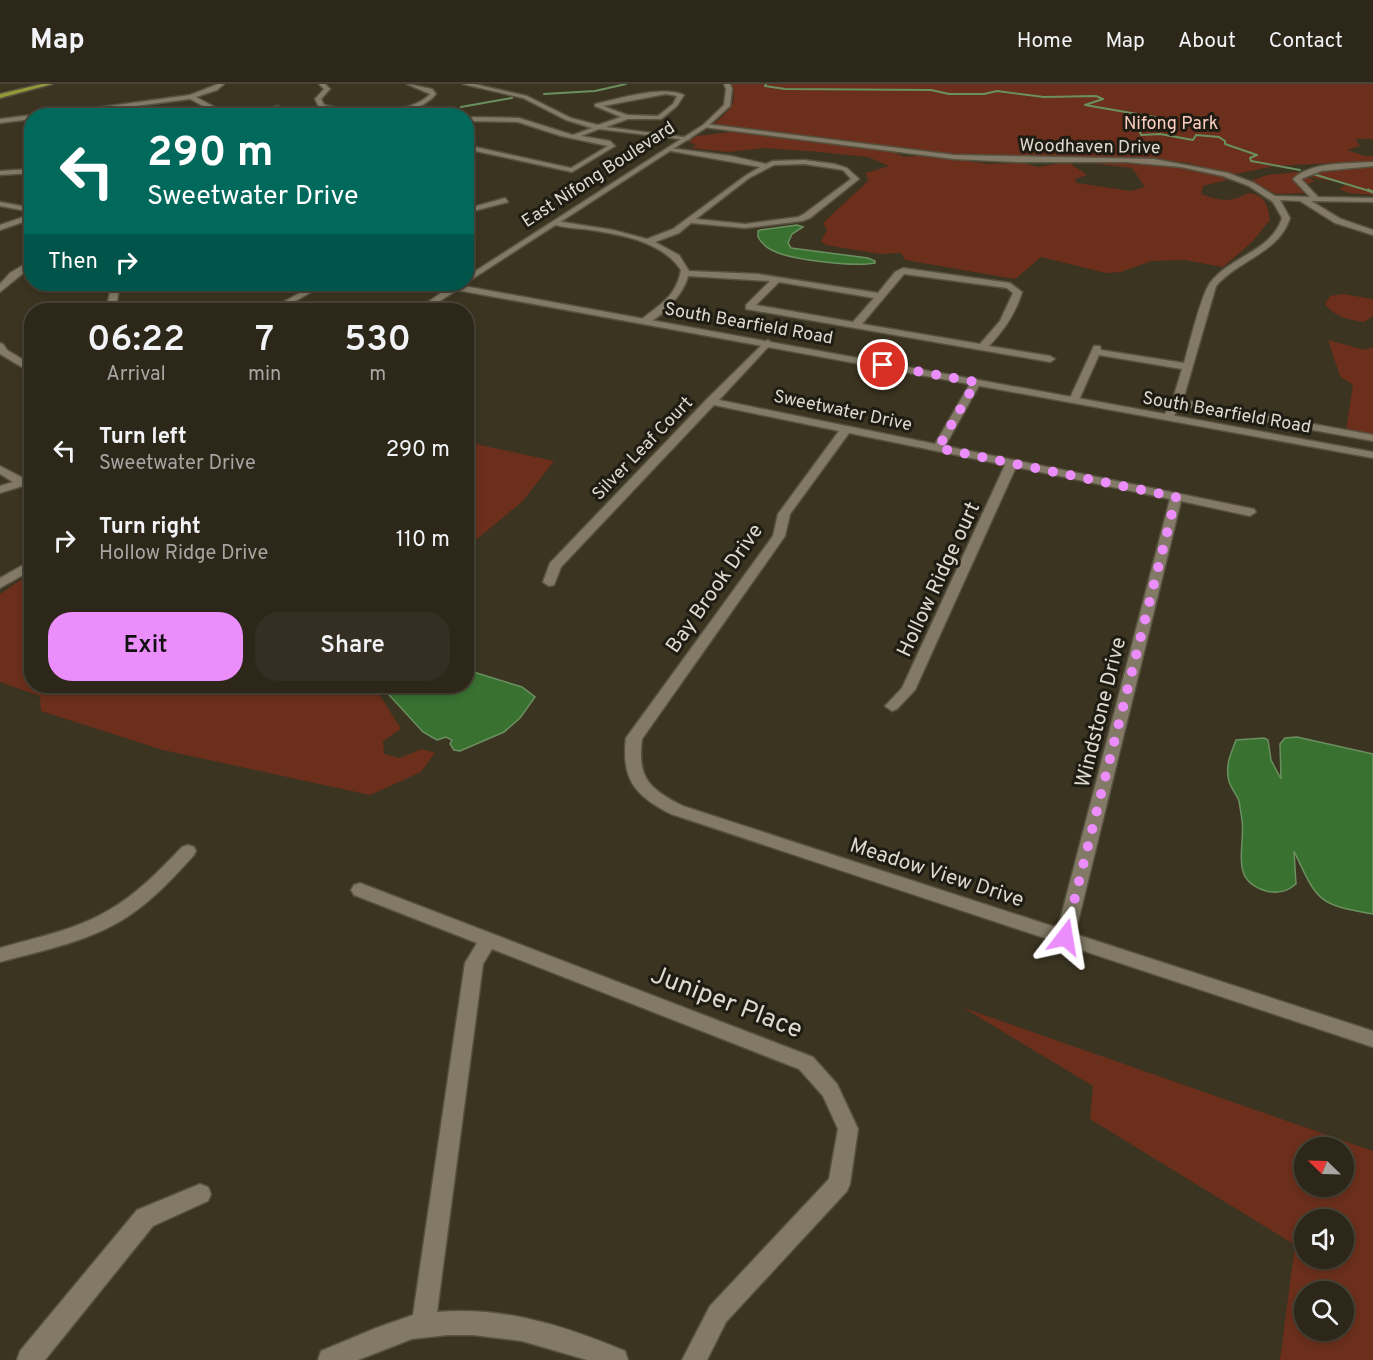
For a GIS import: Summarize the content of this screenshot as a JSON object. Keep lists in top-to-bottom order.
{
  "streets": {
    "street": [
      "Woodhaven Drive",
      "East Nifong Boulevard",
      "South Bearfield Road",
      "Sweetwater Drive",
      "Silver Leaf Court",
      "Hollow Ridge ourt",
      "Bay Brook Drive",
      "Windstone Drive",
      "Meadow View Drive",
      "Juniper Place"
    ]
  },
  "crossings": [
    ["Woodhaven Drive", "East Nifong Boulevard"],
    ["South Bearfield Road", "Silver Leaf Court"],
    ["Sweetwater Drive", "Silver Leaf Court"],
    ["Sweetwater Drive", "Hollow Ridge ourt"],
    ["Sweetwater Drive", "Bay Brook Drive"],
    ["Sweetwater Drive", "Windstone Drive"],
    ["Bay Brook Drive", "Meadow View Drive"],
    ["Windstone Drive", "Meadow View Drive"]
  ],
  "parks": ["Nifong Park"],
  "north": "top left",
  "page": {
    "header": "Map",
    "nav": [
      "Home",
      "Map",
      "About",
      "Contact"
    ],
    "turn": ["290 m", "Sweetwater Drive"],
    "then": "Then",
    "eta": [
      "06:22",
      "Arrival",
      "7",
      "min",
      "530",
      "m"
    ],
    "list": [
      {
        "name": "Turn left",
        "note": "Sweetwater Drive",
        "value": "290 m"
      },
      {
        "name": "Turn right",
        "note": "Hollow Ridge Drive",
        "value": "110 m"
      }
    ],
    "buttons": ["Exit", "Share"]
  }
}
